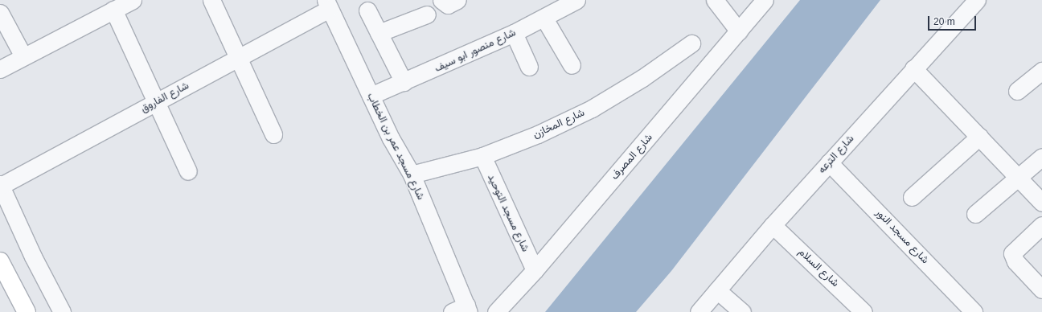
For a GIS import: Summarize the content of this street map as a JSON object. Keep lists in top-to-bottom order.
{
  "streets": {
    "street": [
      "شارع منصور ابو سيف",
      "شارع الفاروق",
      "شارع المخازن",
      "شارع مسجد عمر بن الخطاب",
      "شارع الترعه",
      "شارع المصرف",
      "شارع مسجد التوحيد",
      "شارع مسجد النور",
      "شارع السلام"
    ]
  },
  "crossings": [
    ["شارع منصور ابو سيف", "شارع مسجد عمر بن الخطاب"],
    ["شارع الفاروق", "شارع مسجد عمر بن الخطاب"],
    ["شارع المخازن", "شارع مسجد عمر بن الخطاب"],
    ["شارع المخازن", "شارع مسجد التوحيد"],
    ["شارع الترعه", "شارع مسجد النور"],
    ["شارع الترعه", "شارع السلام"],
    ["شارع المصرف", "شارع مسجد التوحيد"]
  ],
  "scale_bar": "20 m"
}
